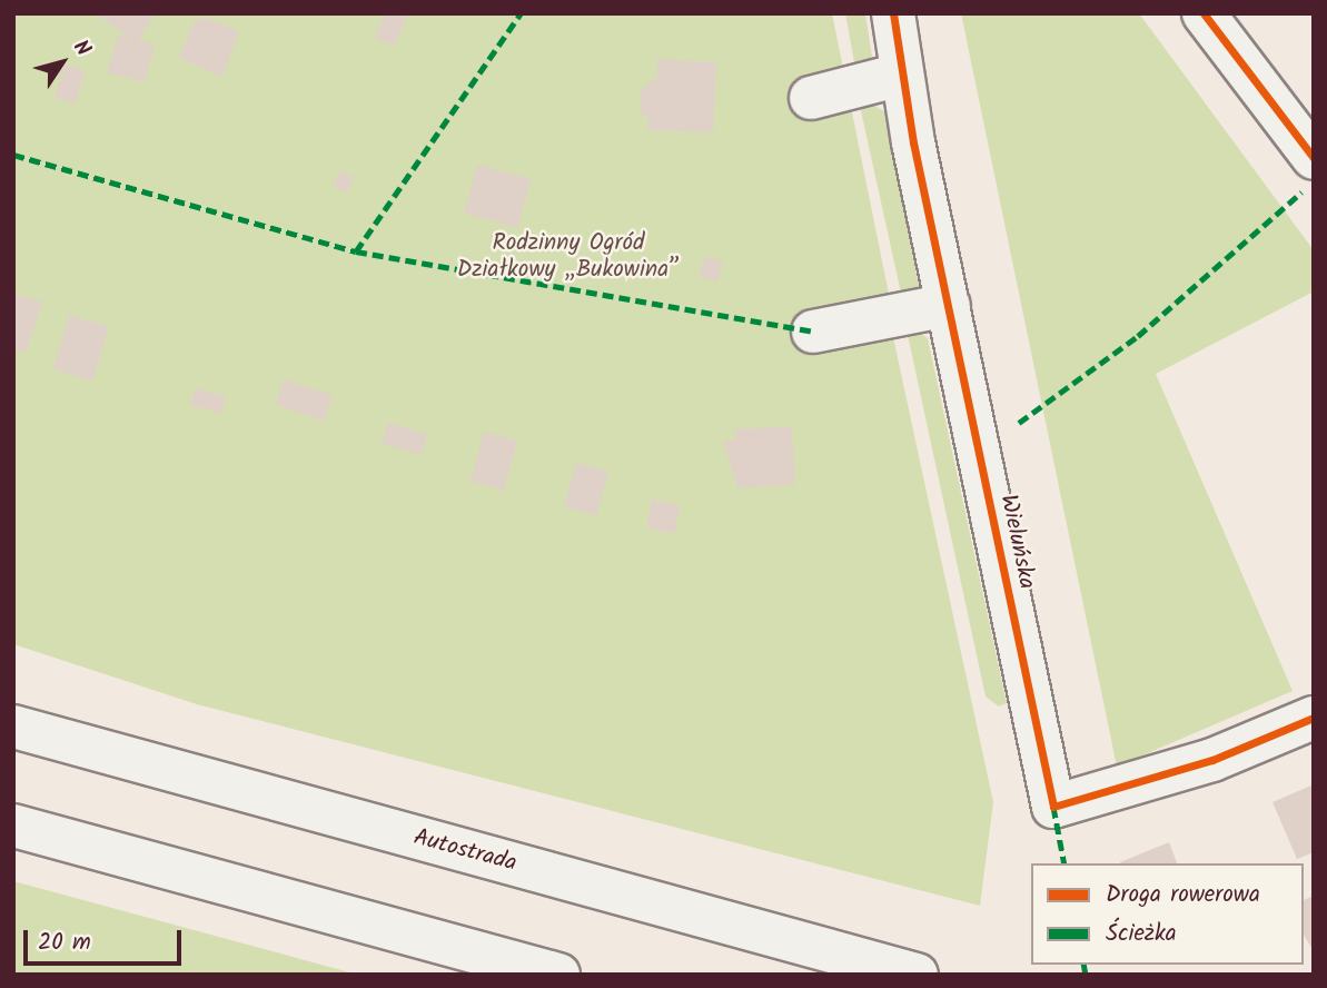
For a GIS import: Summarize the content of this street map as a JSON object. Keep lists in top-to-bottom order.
{
  "streets": {
    "main road": ["Wieluńska", "Autostrada"]
  },
  "parks": ["Rodzinny Ogród Działkowy „Bukowina”"],
  "legend": ["Droga rowerowa", "Ścieżka"],
  "scale_bar": "20 m",
  "north": "top right"
}
